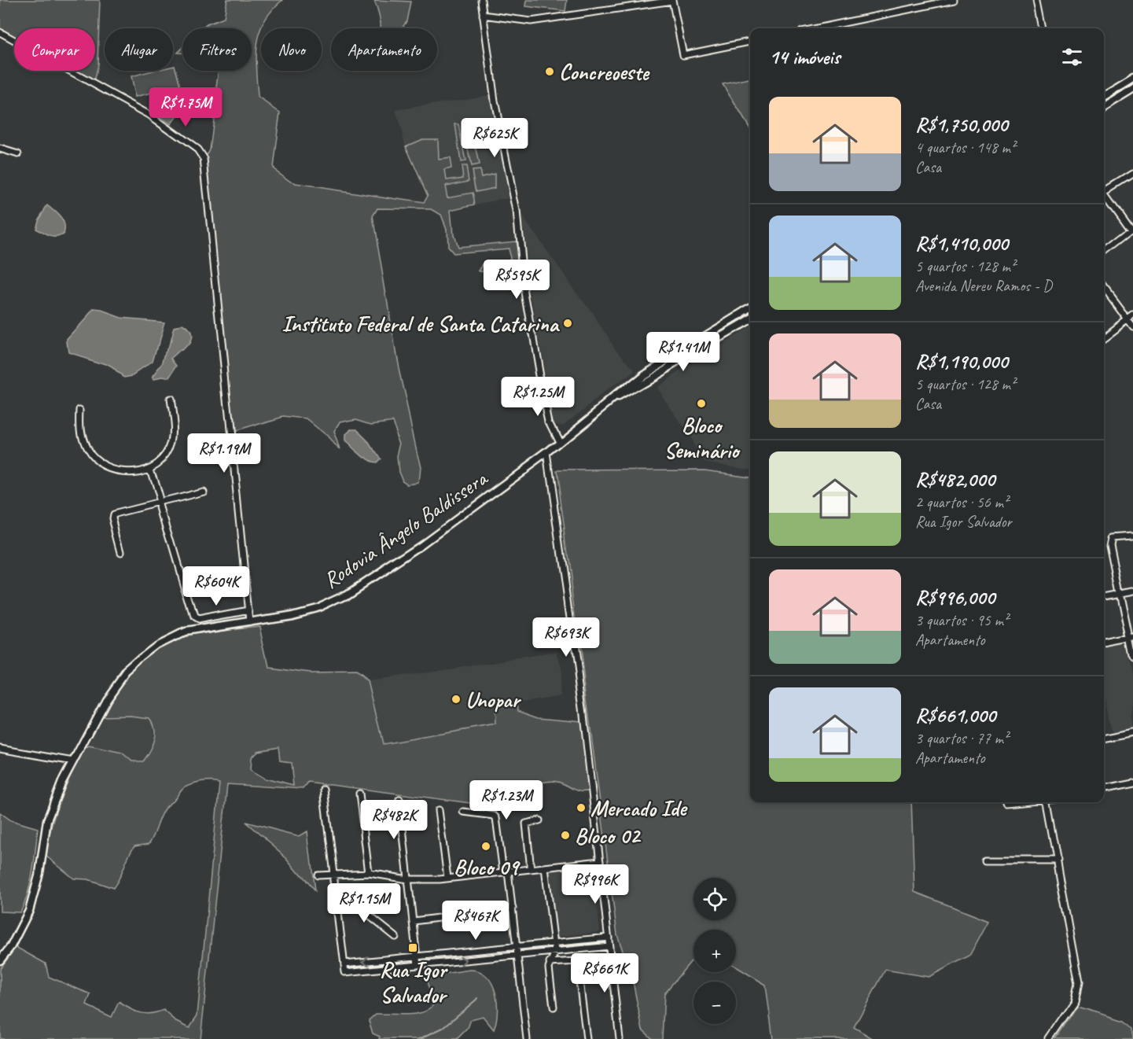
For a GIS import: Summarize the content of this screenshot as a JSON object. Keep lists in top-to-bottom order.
{
  "streets": {
    "street": ["Rodovia Ângelo Baldissera"]
  },
  "places": {
    "other": [
      "Concreoeste",
      "Instituto Federal de Santa Catarina",
      "Bloco Seminário",
      "Unopar",
      "Mercado Ide",
      "Bloco 02",
      "Bloco 09"
    ],
    "transit": ["Rua Igor Salvador"]
  },
  "page": {
    "chip": [
      "Comprar",
      "Alugar",
      "Filtros",
      "Novo",
      "Apartamento"
    ],
    "heading": "14 imóveis",
    "list": [
      {
        "name": "R$1,750,000",
        "note": "4 quartos · 148 m² · Casa"
      },
      {
        "name": "R$1,410,000",
        "note": "5 quartos · 128 m² · Avenida Nereu Ramos - D"
      },
      {
        "name": "R$1,190,000",
        "note": "5 quartos · 128 m² · Casa"
      },
      {
        "name": "R$482,000",
        "note": "2 quartos · 56 m² · Rua Igor Salvador"
      },
      {
        "name": "R$996,000",
        "note": "3 quartos · 95 m² · Apartamento"
      },
      {
        "name": "R$661,000",
        "note": "3 quartos · 77 m² · Apartamento"
      }
    ],
    "price": [
      "R$1.75M",
      "R$625K",
      "R$595K",
      "R$1.41M",
      "R$1.25M",
      "R$1.19M",
      "R$604K",
      "R$693K",
      "R$1.23M",
      "R$482K",
      "R$996K",
      "R$1.15M",
      "R$467K",
      "R$661K"
    ],
    "map_buttons": ["+", "−"]
  }
}
